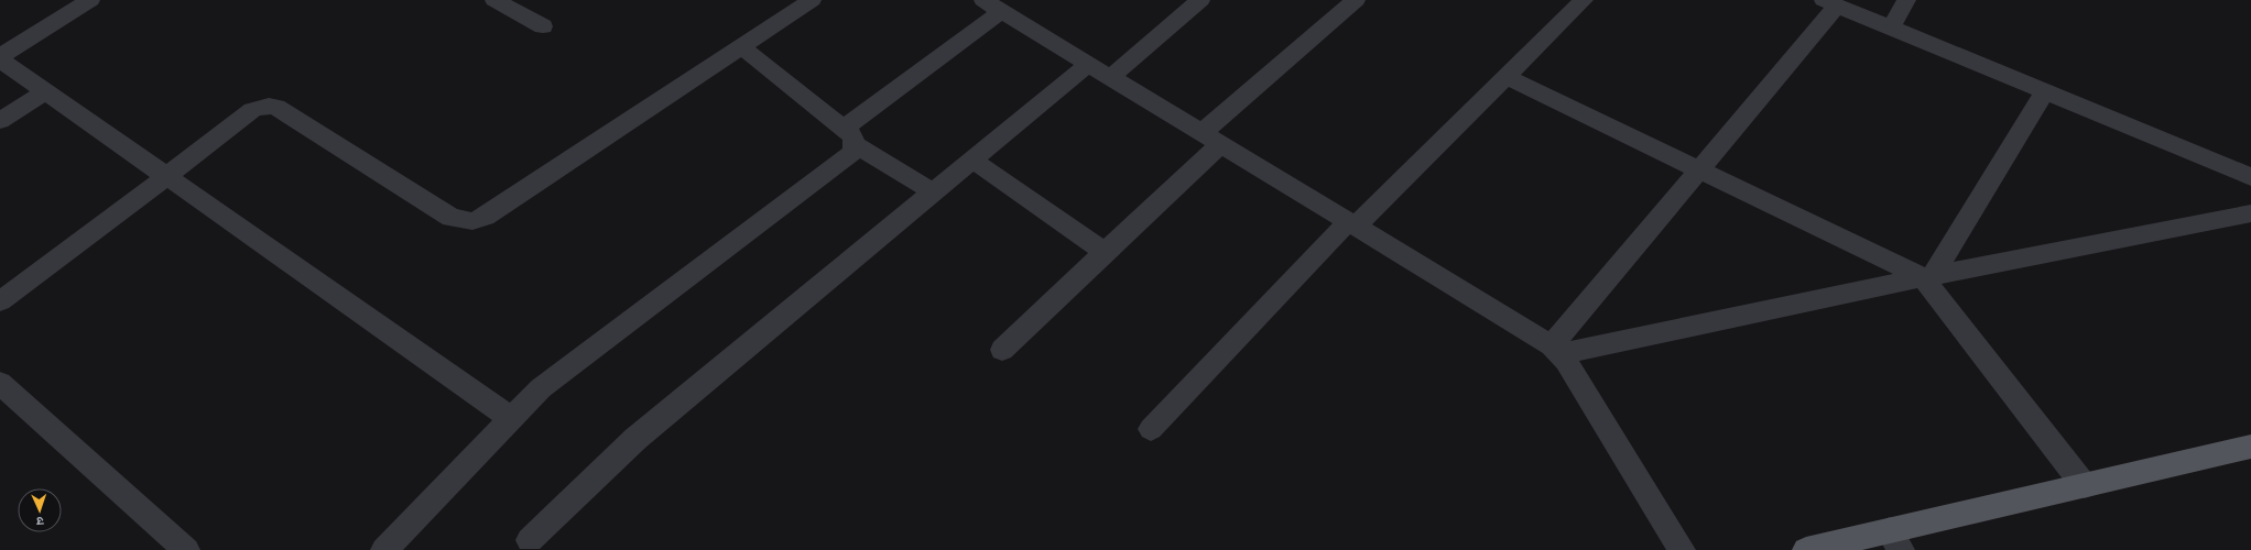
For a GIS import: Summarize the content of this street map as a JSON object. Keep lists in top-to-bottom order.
{
  "north": "bottom"
}
